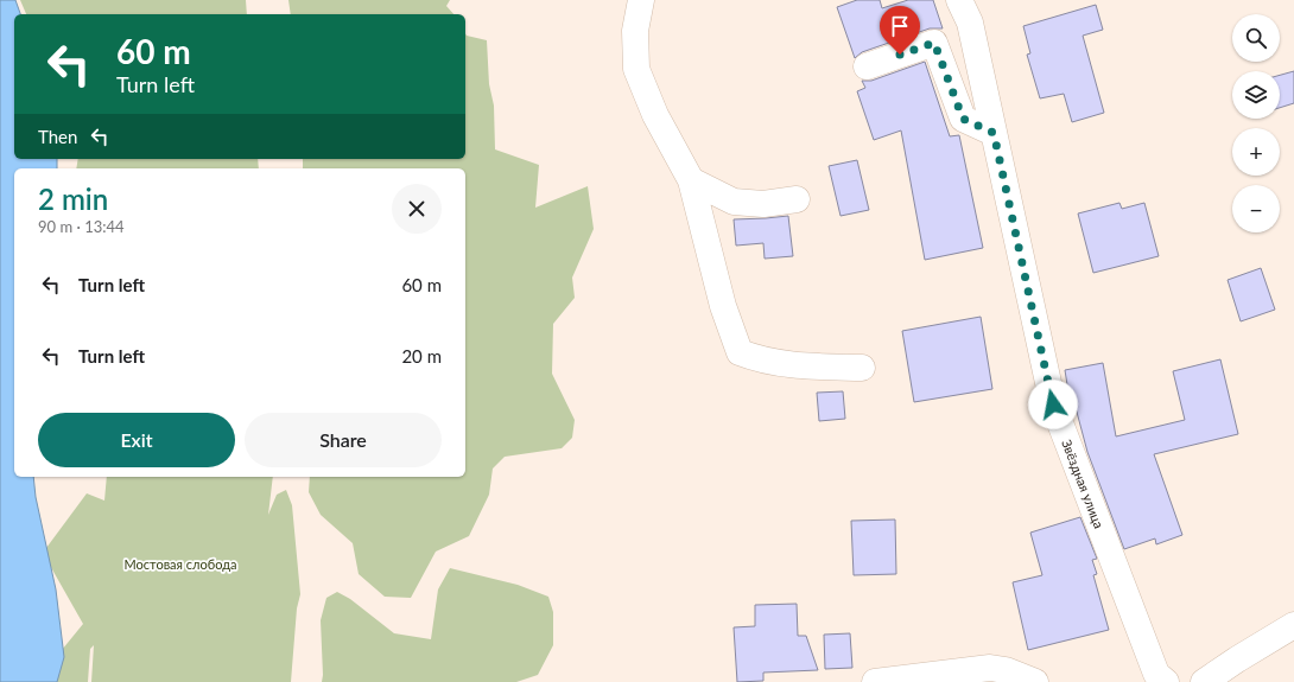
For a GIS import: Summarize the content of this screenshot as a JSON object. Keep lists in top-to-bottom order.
{
  "streets": {
    "street": ["Звёздная улица"]
  },
  "parks": ["Мостовая слобода"],
  "page": {
    "map_buttons": ["+", "−"],
    "turn": ["60 m", "Turn left"],
    "then": "Then",
    "heading": ["2 min", "90 m · 13:44"],
    "list": [
      {
        "name": "Turn left",
        "value": "60 m"
      },
      {
        "name": "Turn left",
        "value": "20 m"
      }
    ],
    "buttons": ["Exit", "Share"]
  }
}
